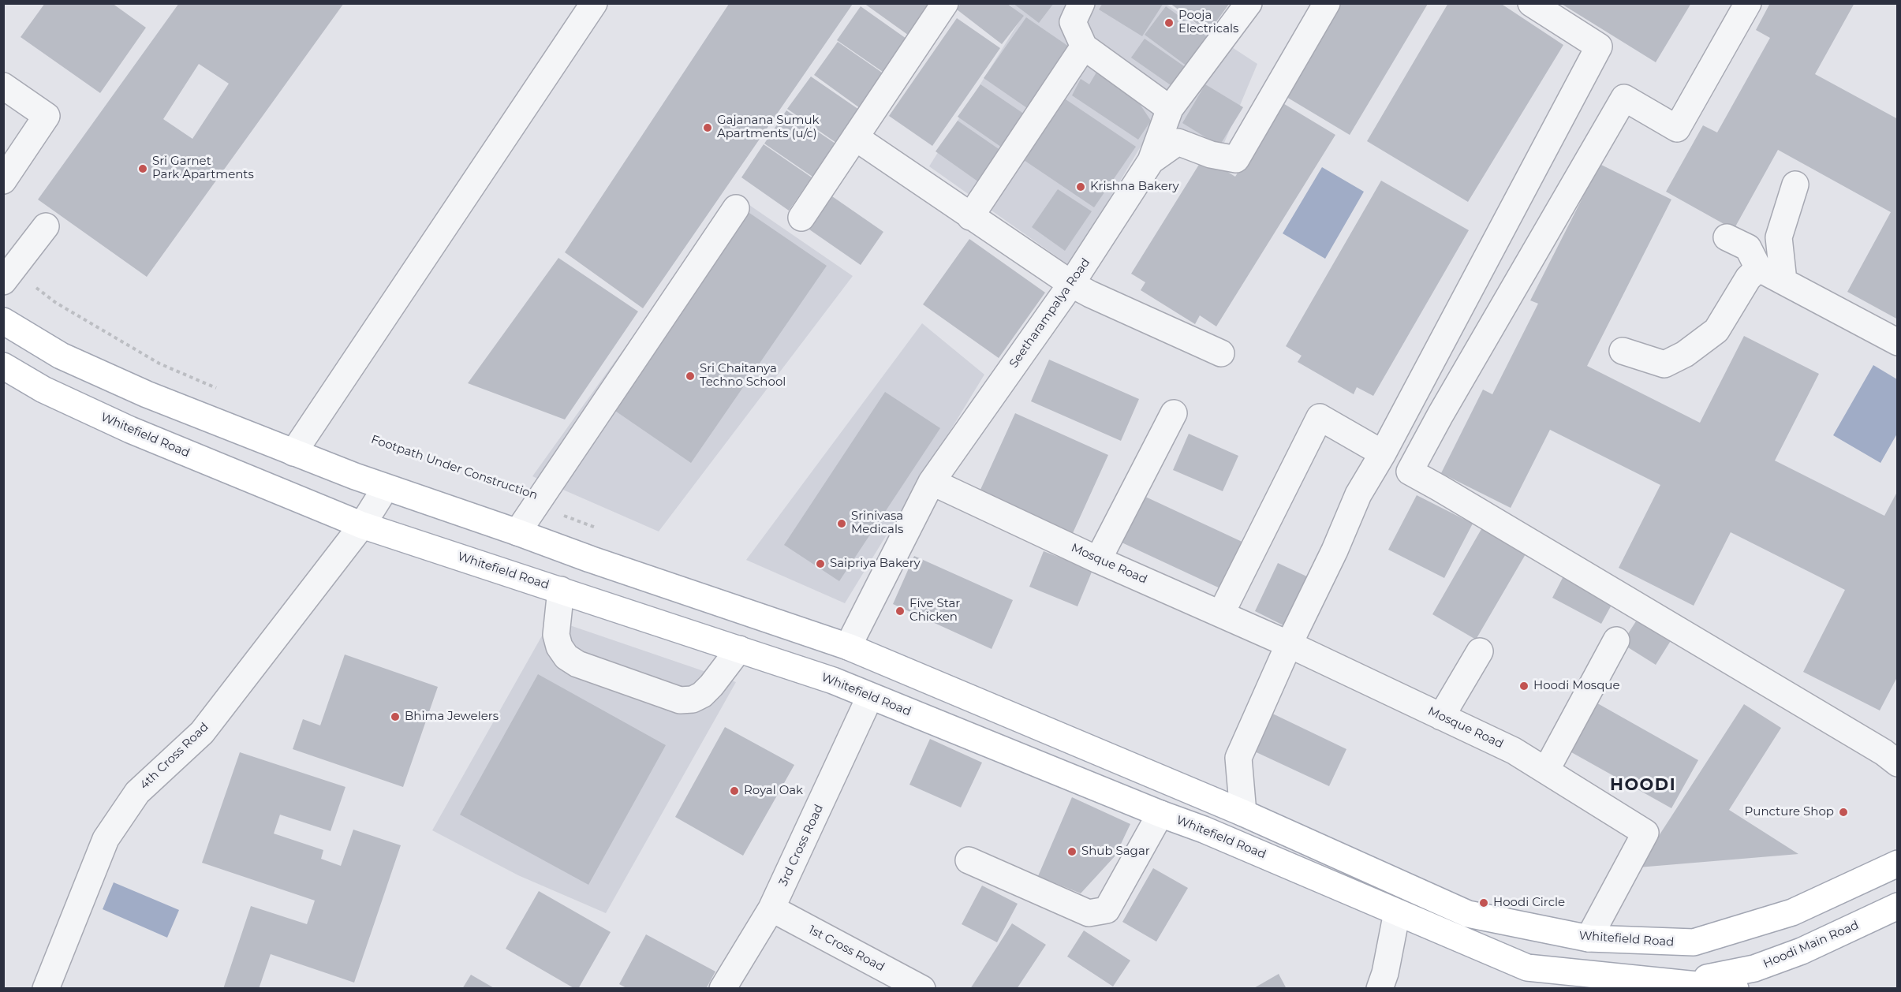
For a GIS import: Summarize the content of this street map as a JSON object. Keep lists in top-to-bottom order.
{
  "streets": {
    "main road": ["Whitefield Road", "Hoodi Main Road"],
    "street": [
      "Seetharampalya Road",
      "Mosque Road",
      "4th Cross Road",
      "3rd Cross Road",
      "1st Cross Road"
    ],
    "path": ["Footpath Under Construction"]
  },
  "crossings": [
    ["Seetharampalya Road", "Whitefield Road"],
    ["Seetharampalya Road", "Mosque Road"],
    ["Whitefield Road", "Mosque Road"],
    ["Whitefield Road", "4th Cross Road"],
    ["Whitefield Road", "3rd Cross Road"],
    ["Whitefield Road", "Hoodi Main Road"],
    ["3rd Cross Road", "1st Cross Road"]
  ],
  "districts": ["HOODI"],
  "places": [
    "Pooja Electricals",
    "Gajanana Sumuk Apartments (u/c)",
    "Sri Garnet Park Apartments",
    "Krishna Bakery",
    "Sri Chaitanya Techno School",
    "Srinivasa Medicals",
    "Saipriya Bakery",
    "Five Star Chicken",
    "Hoodi Mosque",
    "Bhima Jewelers",
    "Royal Oak",
    "Puncture Shop",
    "Shub Sagar",
    "Hoodi Circle"
  ]
}
